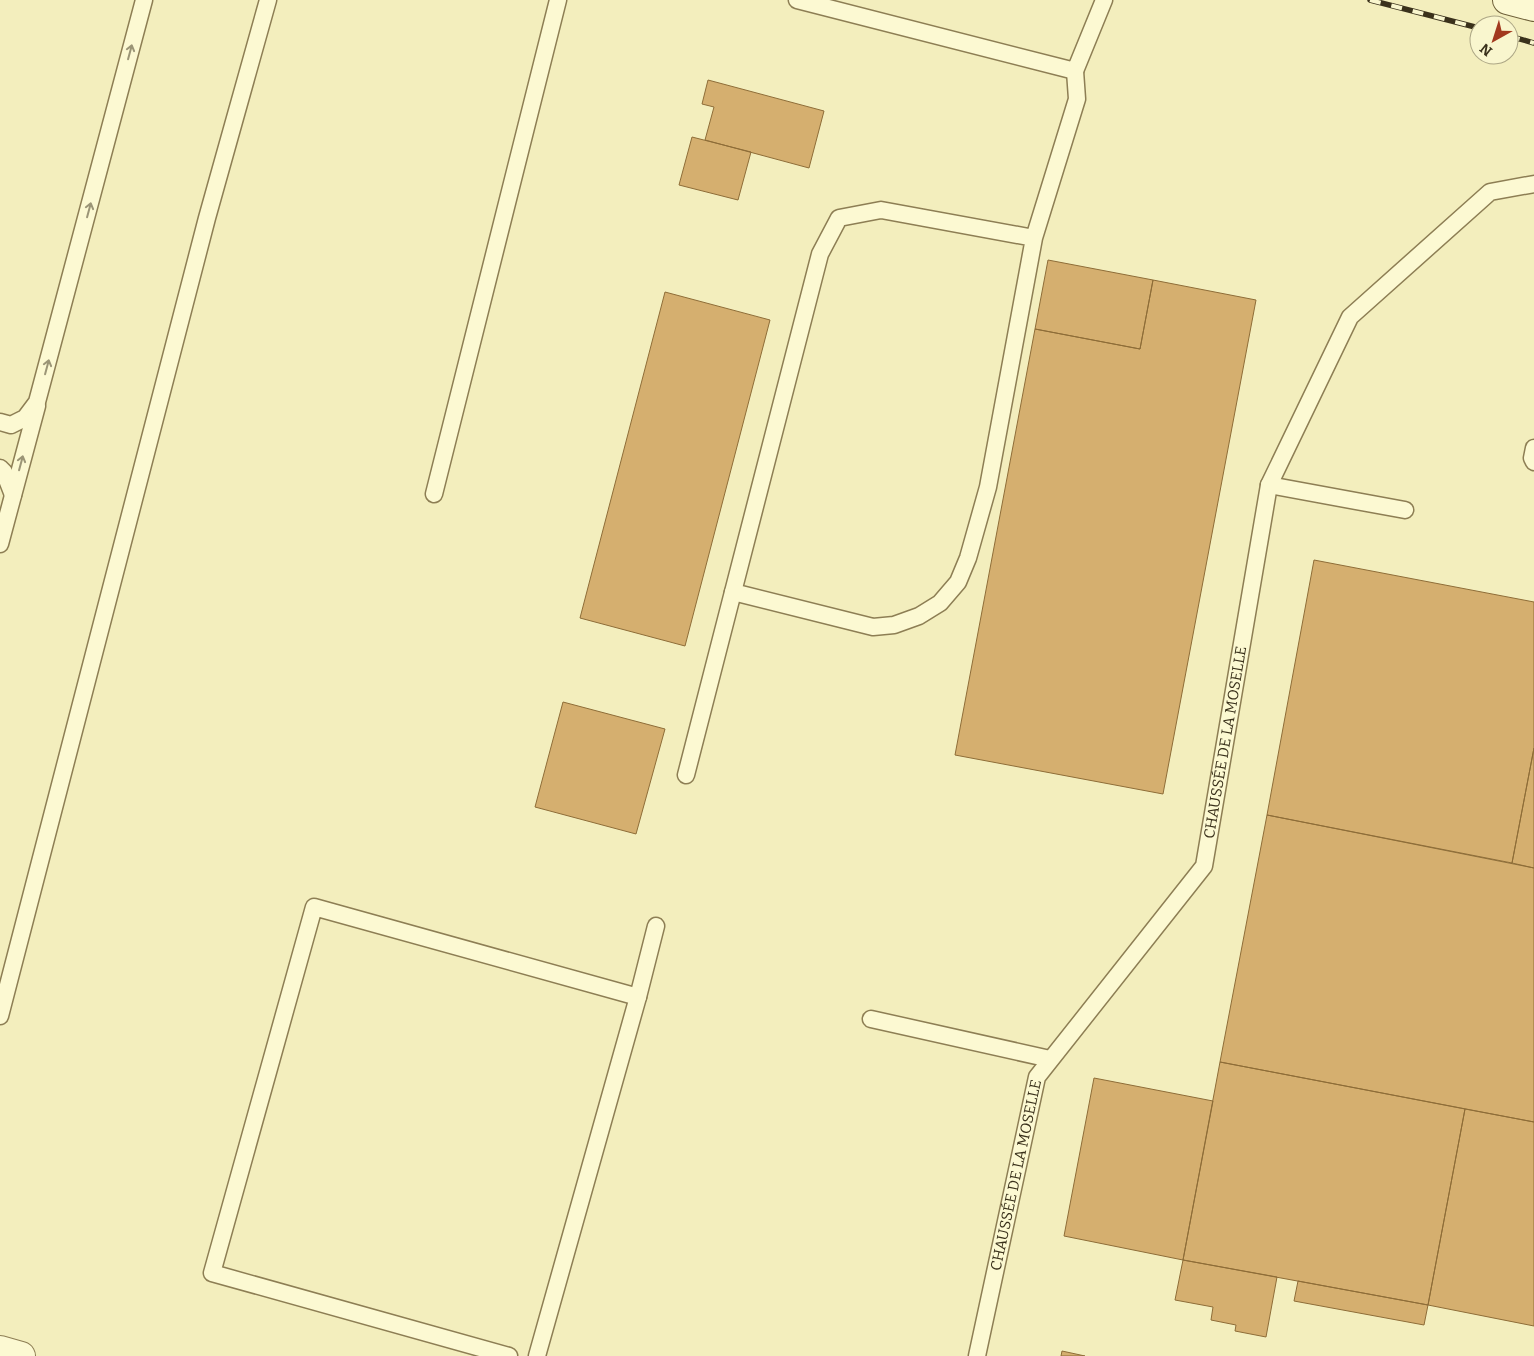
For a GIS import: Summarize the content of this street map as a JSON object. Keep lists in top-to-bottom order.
{
  "streets": {
    "lane": ["CHAUSSÉE DE LA MOSELLE"]
  },
  "north": "bottom left"
}
